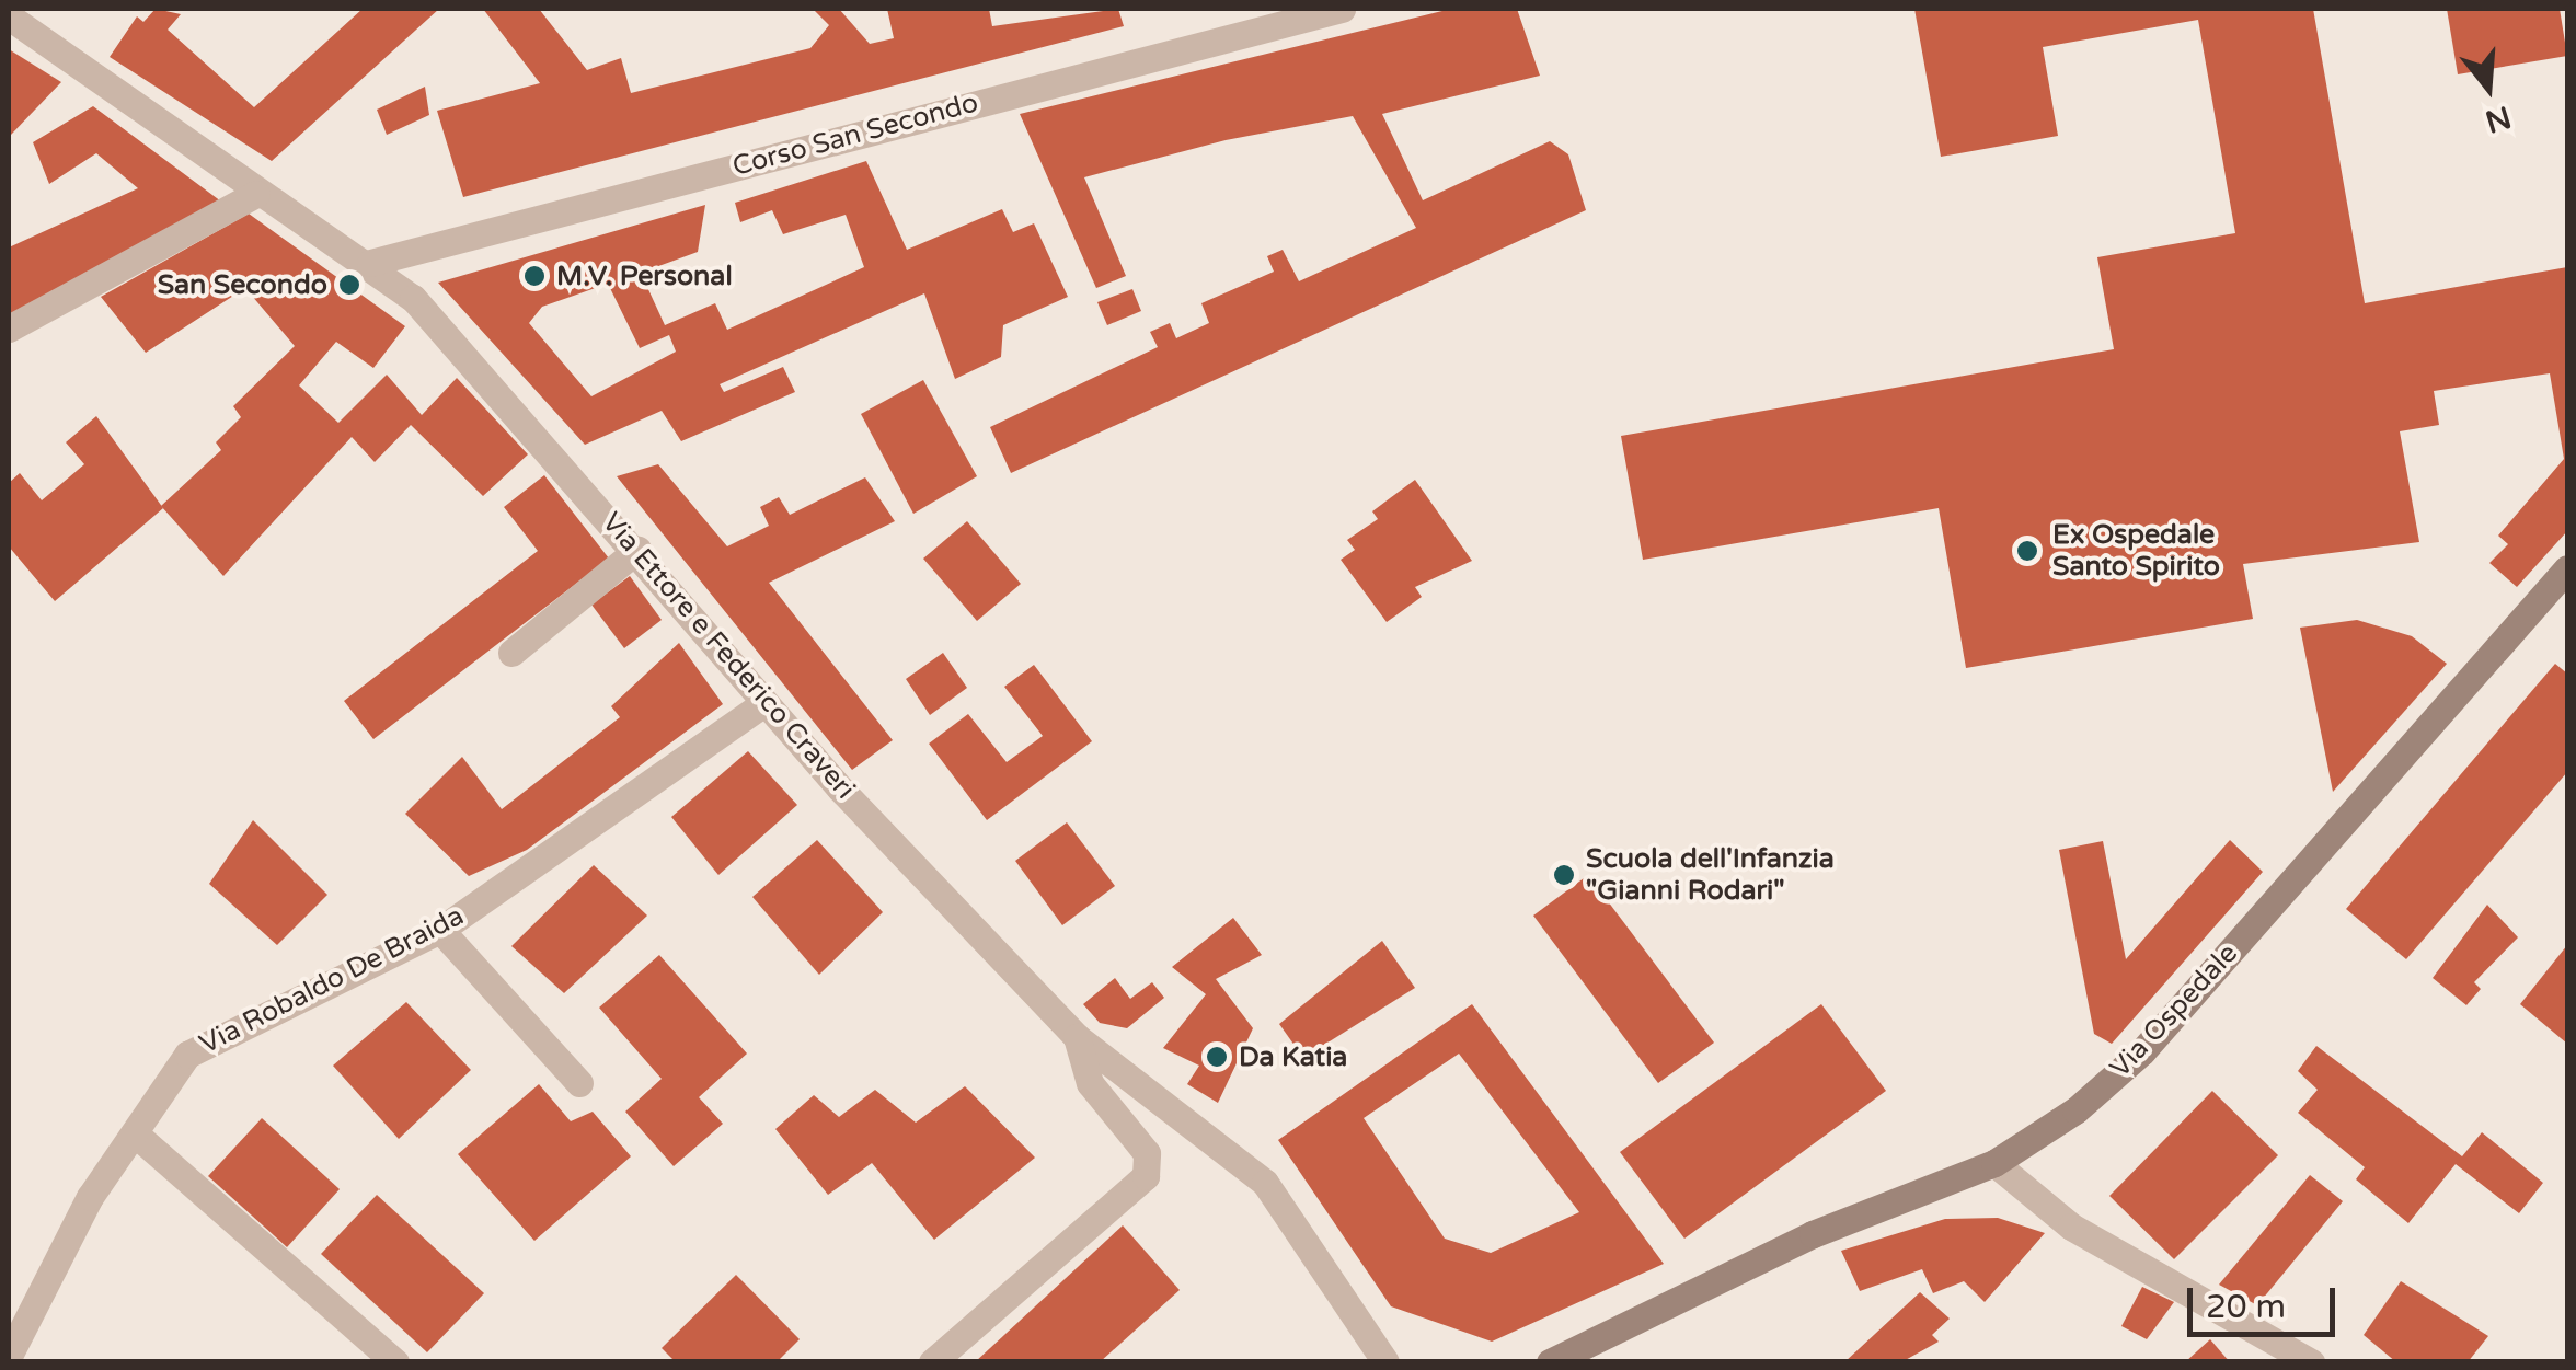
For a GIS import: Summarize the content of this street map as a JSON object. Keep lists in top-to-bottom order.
{
  "streets": {
    "street": [
      "Corso San Secondo",
      "Via Ettore e Federico Craveri",
      "Via Robaldo De Braida",
      "Via Ospedale"
    ]
  },
  "crossings": [
    ["Corso San Secondo", "Via Ettore e Federico Craveri"],
    ["Via Ettore e Federico Craveri", "Via Robaldo De Braida"]
  ],
  "places": [
    "M.V. Personal",
    "San Secondo",
    "Ex Ospedale Santo Spirito",
    "Scuola dell'Infanzia \"Gianni Rodari\"",
    "Da Katia"
  ],
  "scale_bar": "20 m",
  "north": "bottom"
}
